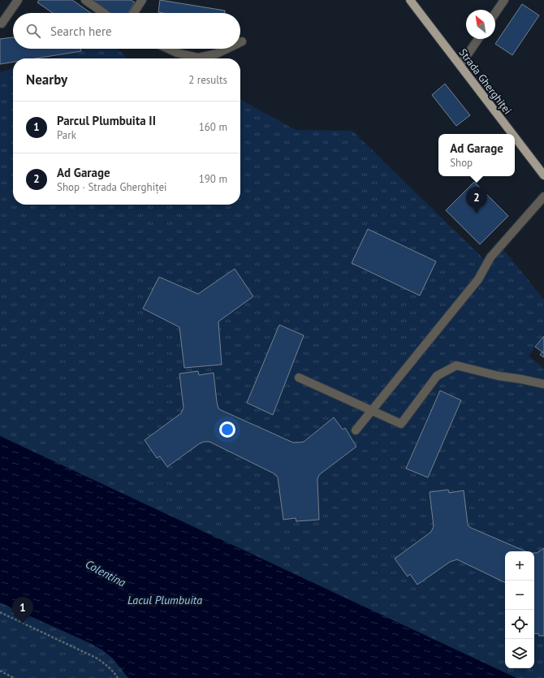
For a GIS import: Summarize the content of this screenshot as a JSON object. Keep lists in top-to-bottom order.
{
  "streets": {
    "main road": ["Strada Gherghiței"]
  },
  "water": ["Colentina", "Lacul Plumbuita"],
  "north": "top left",
  "page": {
    "search": "Search here",
    "heading": ["Nearby", "2 results"],
    "list": [
      {
        "mark": "1",
        "name": "Parcul Plumbuita II",
        "note": "Park",
        "value": "160 m"
      },
      {
        "mark": "2",
        "name": "Ad Garage",
        "note": "Shop · Strada Gherghiței",
        "value": "190 m"
      }
    ],
    "popup": ["Ad Garage", "Shop"],
    "pins": ["2", "1"],
    "map_buttons": ["+", "−"]
  }
}
